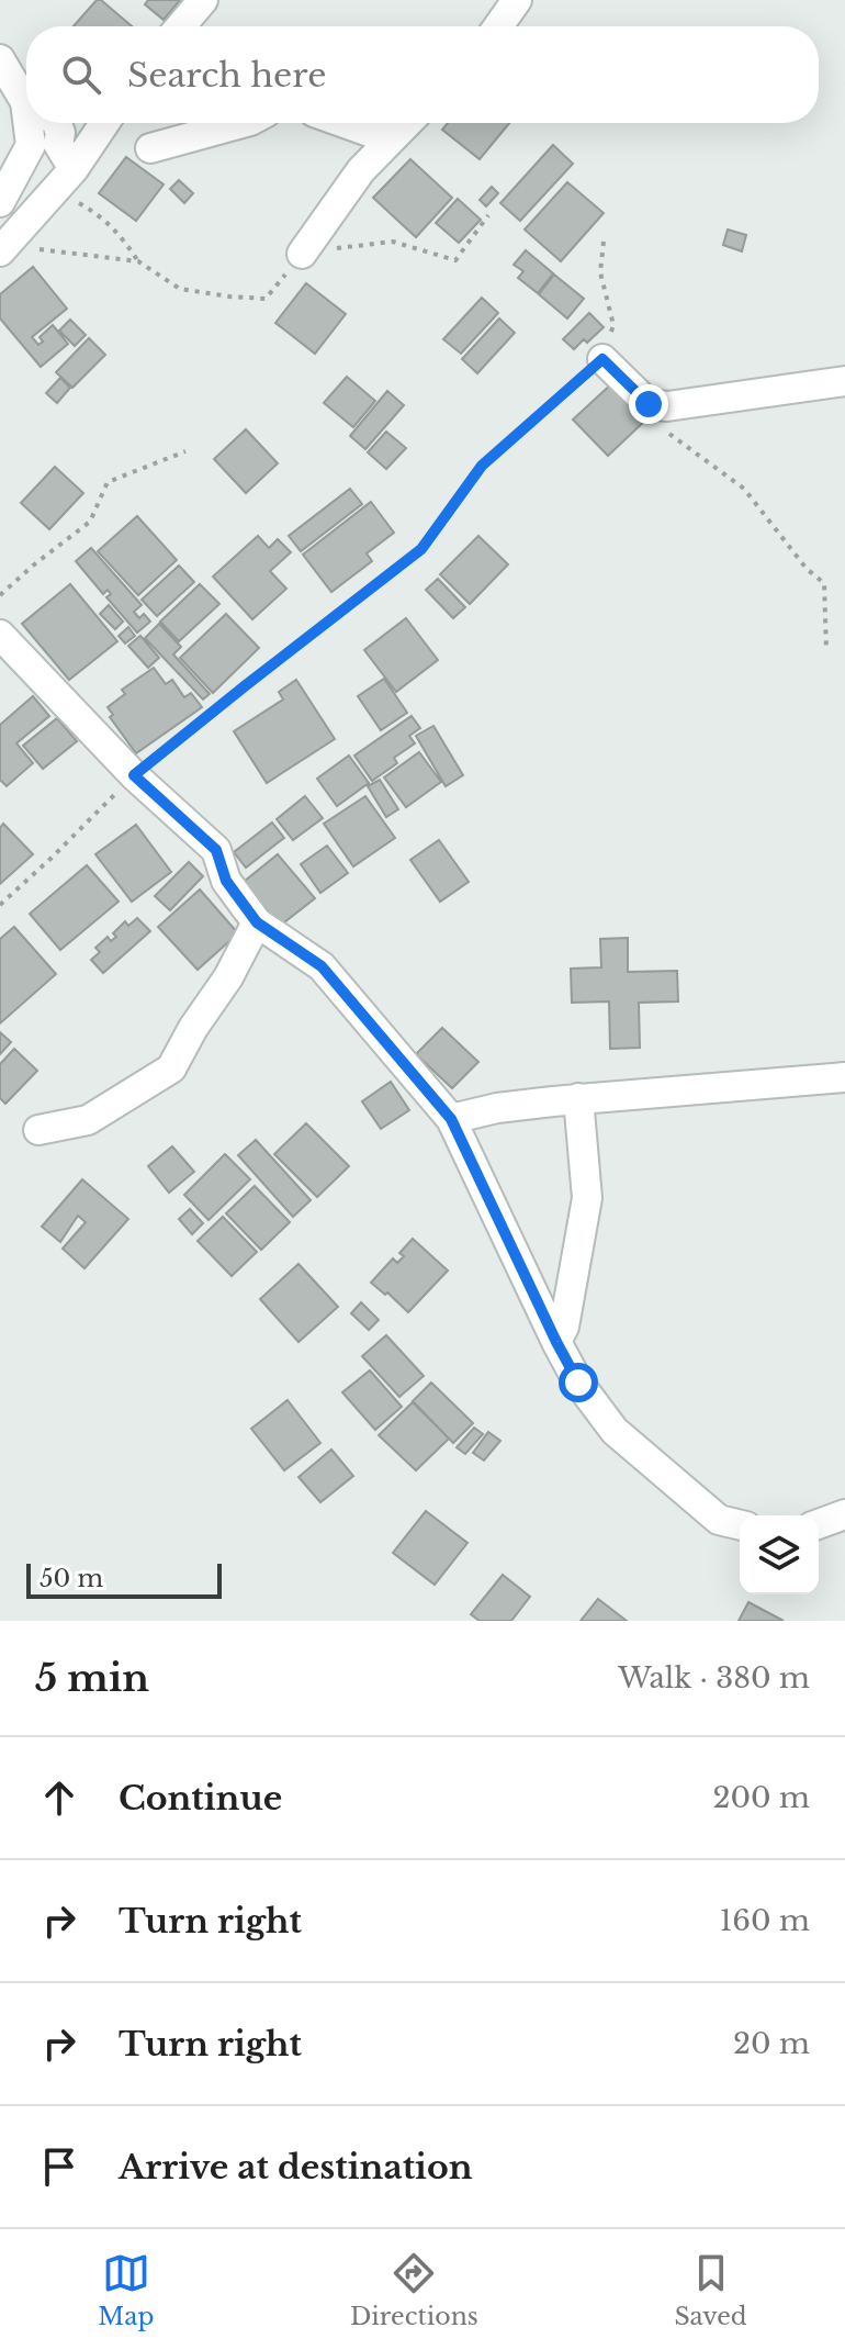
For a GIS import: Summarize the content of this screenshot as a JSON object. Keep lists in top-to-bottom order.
{
  "scale_bar": "50 m",
  "page": {
    "search": "Search here",
    "scale": "50 m",
    "heading": ["5 min", "Walk · 380 m"],
    "list": [
      ["Continue", "200 m"],
      ["Turn right", "160 m"],
      ["Turn right", "20 m"],
      "Arrive at destination"
    ],
    "nav": ["Map", "Directions", "Saved"]
  }
}
